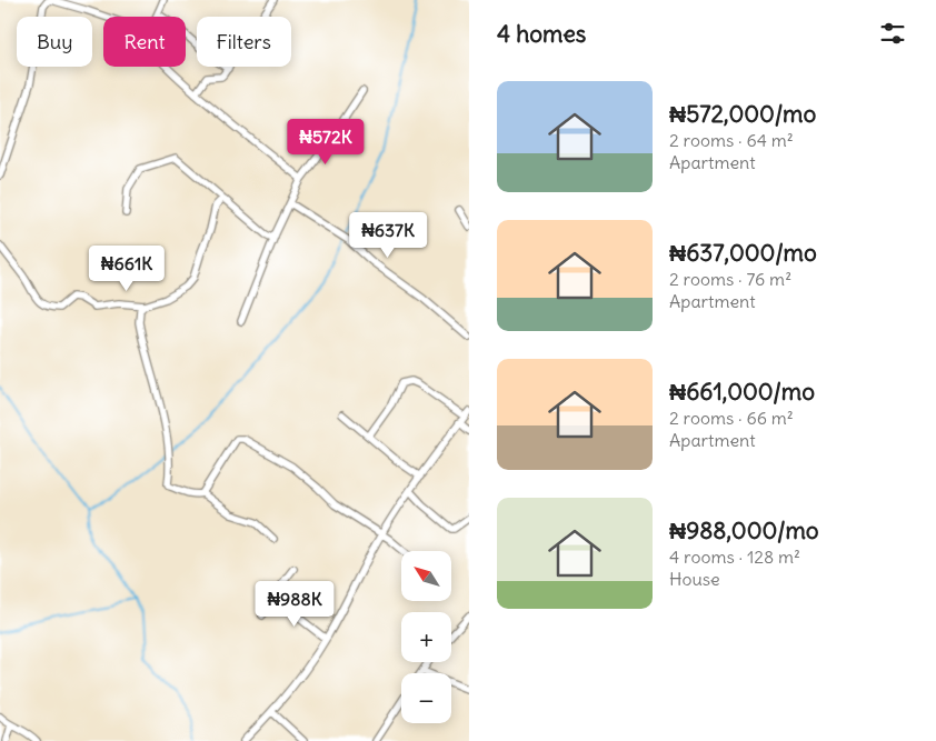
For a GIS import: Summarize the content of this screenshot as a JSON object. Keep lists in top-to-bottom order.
{
  "north": "top left",
  "page": {
    "heading": "4 homes",
    "chip": ["Buy", "Rent", "Filters"],
    "list": [
      {
        "name": "₦572,000/mo",
        "note": "2 rooms · 64 m² · Apartment"
      },
      {
        "name": "₦637,000/mo",
        "note": "2 rooms · 76 m² · Apartment"
      },
      {
        "name": "₦661,000/mo",
        "note": "2 rooms · 66 m² · Apartment"
      },
      {
        "name": "₦988,000/mo",
        "note": "4 rooms · 128 m² · House"
      }
    ],
    "price": [
      "₦572K",
      "₦637K",
      "₦661K",
      "₦988K"
    ],
    "map_buttons": ["+", "−"]
  }
}
